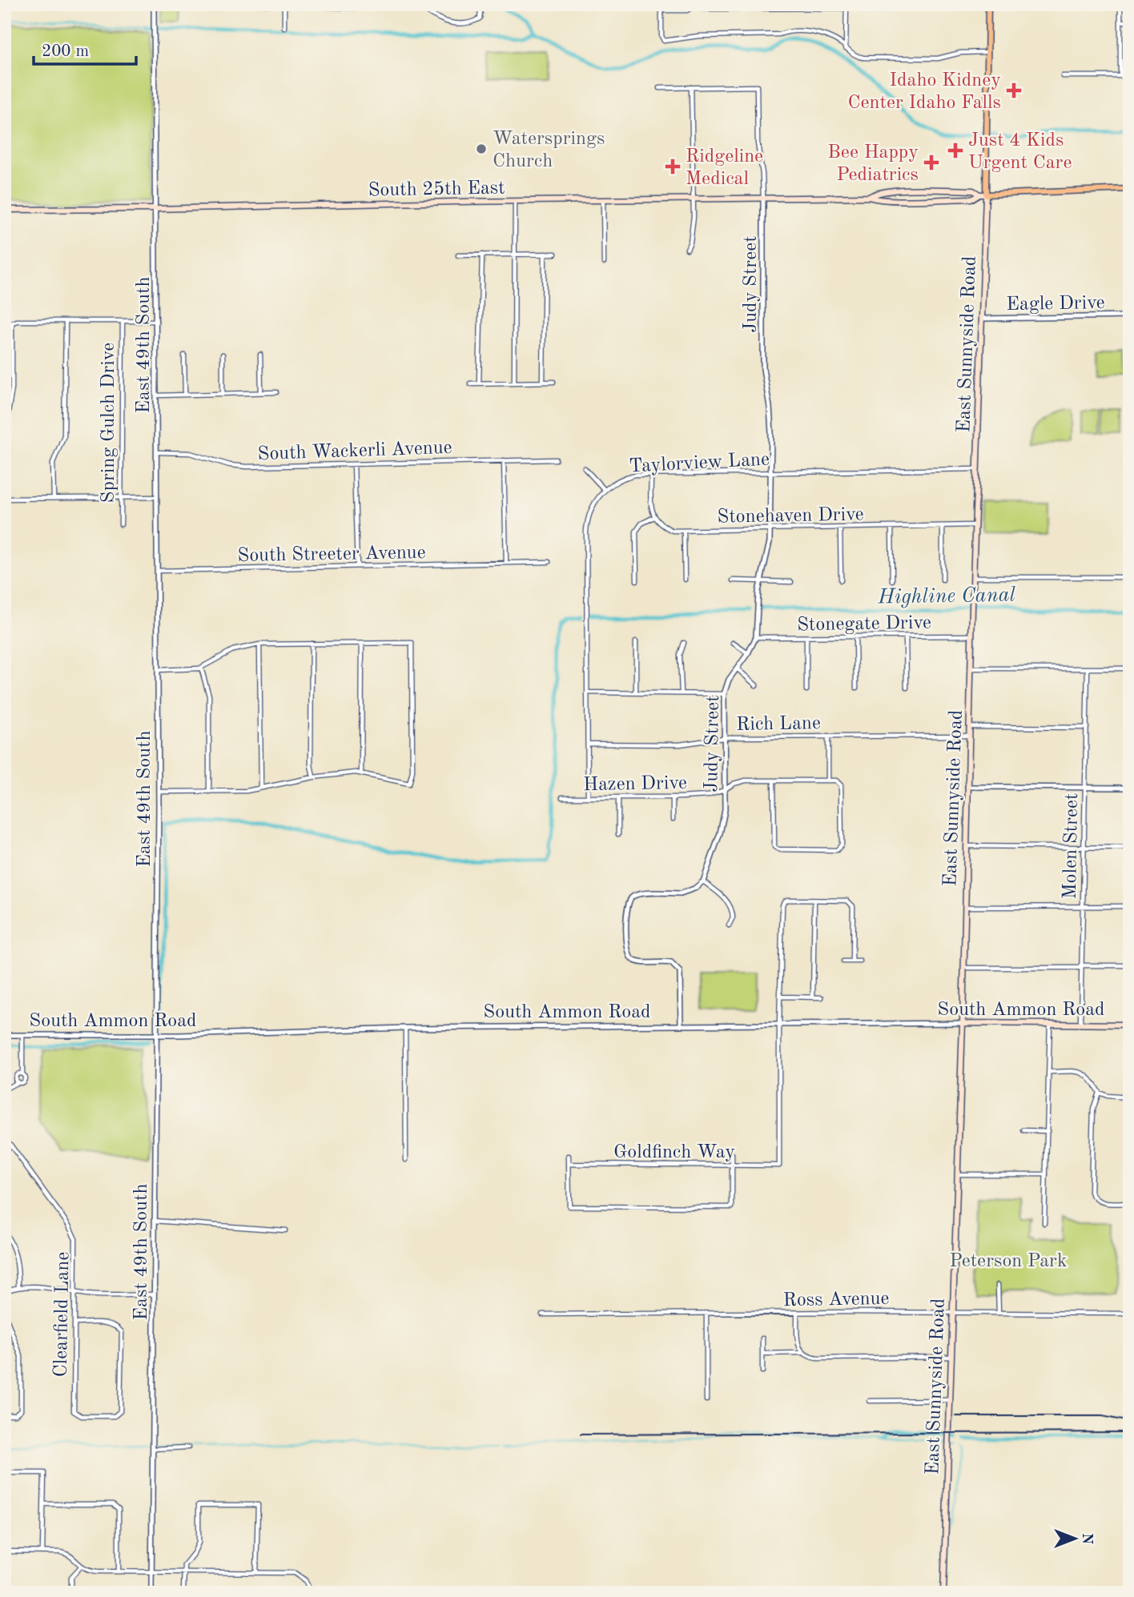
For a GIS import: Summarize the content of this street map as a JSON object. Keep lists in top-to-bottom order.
{
  "streets": {
    "main road": ["South 25th East", "East Sunnyside Road", "South Ammon Road"],
    "street": [
      "Judy Street",
      "Eagle Drive",
      "East 49th South",
      "Spring Gulch Drive",
      "South Wackerli Avenue",
      "Taylorview Lane",
      "Stonehaven Drive",
      "South Streeter Avenue",
      "Stonegate Drive",
      "Rich Lane",
      "Hazen Drive",
      "Molen Street",
      "Goldfinch Way",
      "Ross Avenue",
      "Clearfield Lane"
    ]
  },
  "crossings": [
    ["South 25th East", "Judy Street"],
    ["South 25th East", "East Sunnyside Road"],
    ["South 25th East", "East 49th South"],
    ["Judy Street", "Taylorview Lane"],
    ["Judy Street", "Stonehaven Drive"],
    ["Judy Street", "Stonegate Drive"],
    ["Judy Street", "Rich Lane"],
    ["Judy Street", "Hazen Drive"],
    ["Eagle Drive", "East Sunnyside Road"],
    ["East Sunnyside Road", "Taylorview Lane"],
    ["East Sunnyside Road", "Stonehaven Drive"],
    ["East Sunnyside Road", "Stonegate Drive"],
    ["East Sunnyside Road", "Rich Lane"],
    ["East Sunnyside Road", "South Ammon Road"],
    ["East Sunnyside Road", "Ross Avenue"],
    ["East 49th South", "South Wackerli Avenue"],
    ["East 49th South", "South Streeter Avenue"],
    ["East 49th South", "South Ammon Road"],
    ["Taylorview Lane", "Rich Lane"],
    ["Taylorview Lane", "Hazen Drive"],
    ["Molen Street", "South Ammon Road"],
    ["South Ammon Road", "Goldfinch Way"]
  ],
  "water": ["Highline Canal"],
  "parks": ["Peterson Park"],
  "places": {
    "health": [
      "Idaho Kidney Center Idaho Falls",
      "Just 4 Kids Urgent Care",
      "Bee Happy Pediatrics",
      "Ridgeline Medical"
    ],
    "other": ["Watersprings Church"]
  },
  "scale_bar": "200 m",
  "north": "right"
}
